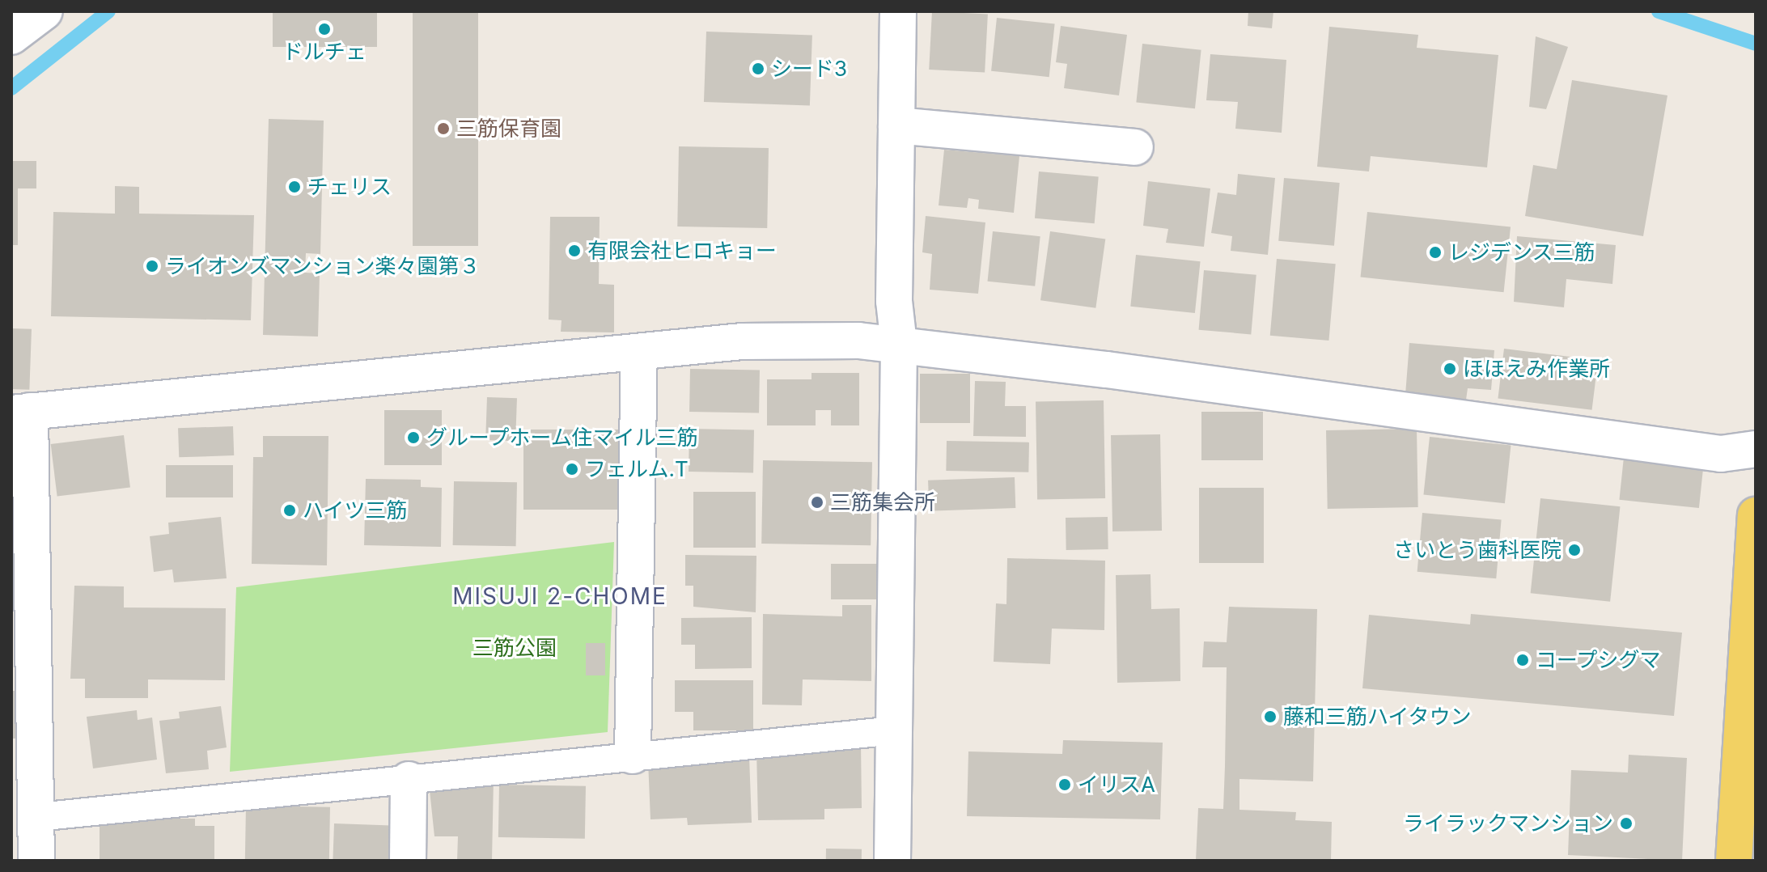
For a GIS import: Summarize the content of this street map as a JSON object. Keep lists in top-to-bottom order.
{
  "districts": ["MISUJI 2-CHOME"],
  "parks": ["三筋公園"],
  "places": [
    "ドルチェ",
    "シード3",
    "三筋保育園",
    "チェリス",
    "有限会社ヒロキョー",
    "レジデンス三筋",
    "ライオンズマンション楽々園第３",
    "ほほえみ作業所",
    "グループホーム住マイル三筋",
    "フェルム.T",
    "三筋集会所",
    "ハイツ三筋",
    "さいとう歯科医院",
    "コープシグマ",
    "藤和三筋ハイタウン",
    "イリスA",
    "ライラックマンション"
  ]
}
